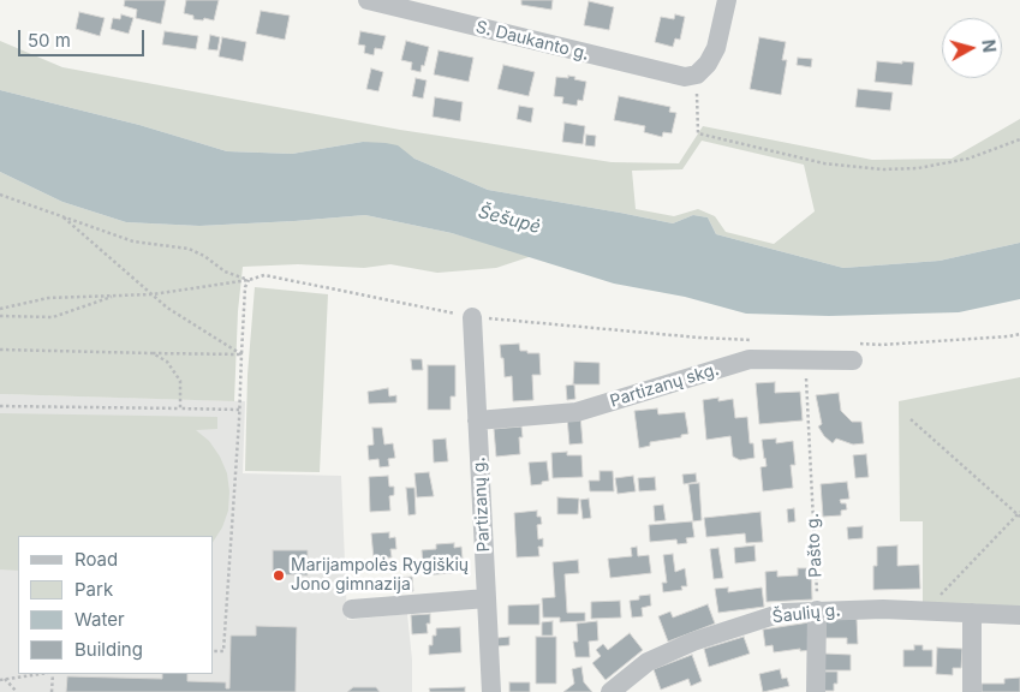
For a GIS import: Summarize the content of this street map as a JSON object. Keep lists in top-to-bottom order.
{
  "streets": {
    "street": [
      "S. Daukanto g.",
      "Partizanų skg.",
      "Partizanų g.",
      "Šaulių g."
    ],
    "path": ["Pašto g."]
  },
  "crossings": [
    ["Partizanų skg.", "Partizanų g."],
    ["Pašto g.", "Šaulių g."]
  ],
  "water": ["Šešupė"],
  "places": ["Marijampolės Rygiškių Jono gimnazija"],
  "legend": [
    "Road",
    "Park",
    "Water",
    "Building"
  ],
  "scale_bar": "50 m",
  "north": "right"
}
